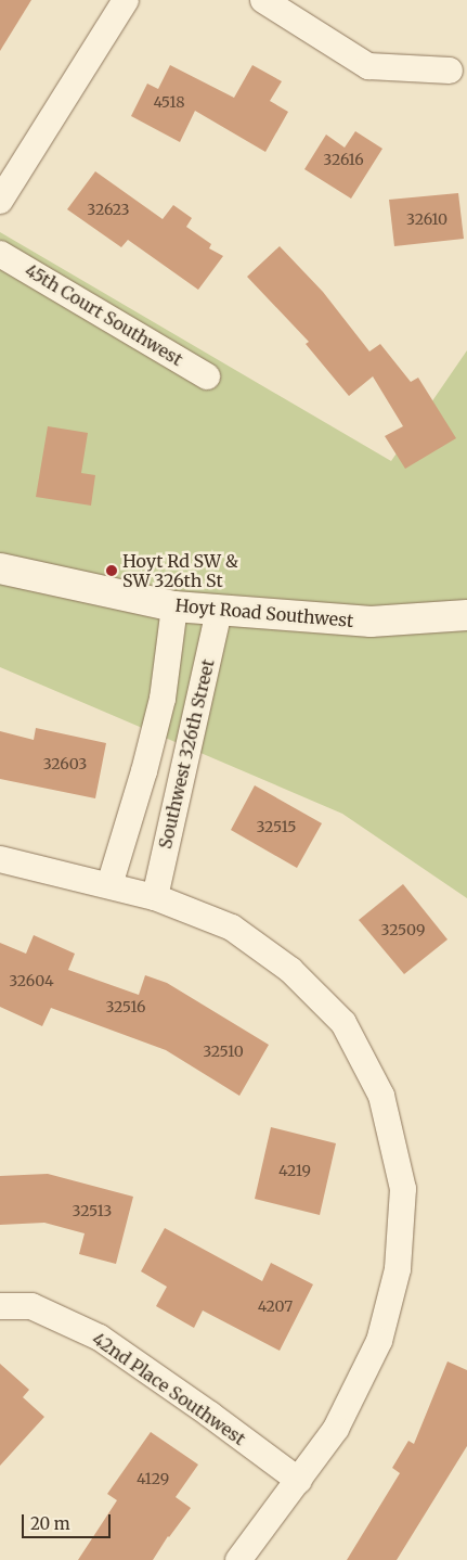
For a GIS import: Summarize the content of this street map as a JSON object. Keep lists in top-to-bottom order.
{
  "streets": {
    "main road": ["Hoyt Road Southwest"],
    "street": ["45th Court Southwest", "Southwest 326th Street", "42nd Place Southwest"]
  },
  "crossings": [
    ["Hoyt Road Southwest", "Southwest 326th Street"]
  ],
  "places": ["Hoyt Rd SW & SW 326th St"],
  "house_numbers": [
    "4518",
    "32616",
    "32623",
    "32610",
    "32603",
    "32515",
    "32509",
    "32604",
    "32516",
    "32510",
    "4219",
    "32513",
    "4207",
    "4129"
  ],
  "scale_bar": "20 m"
}
